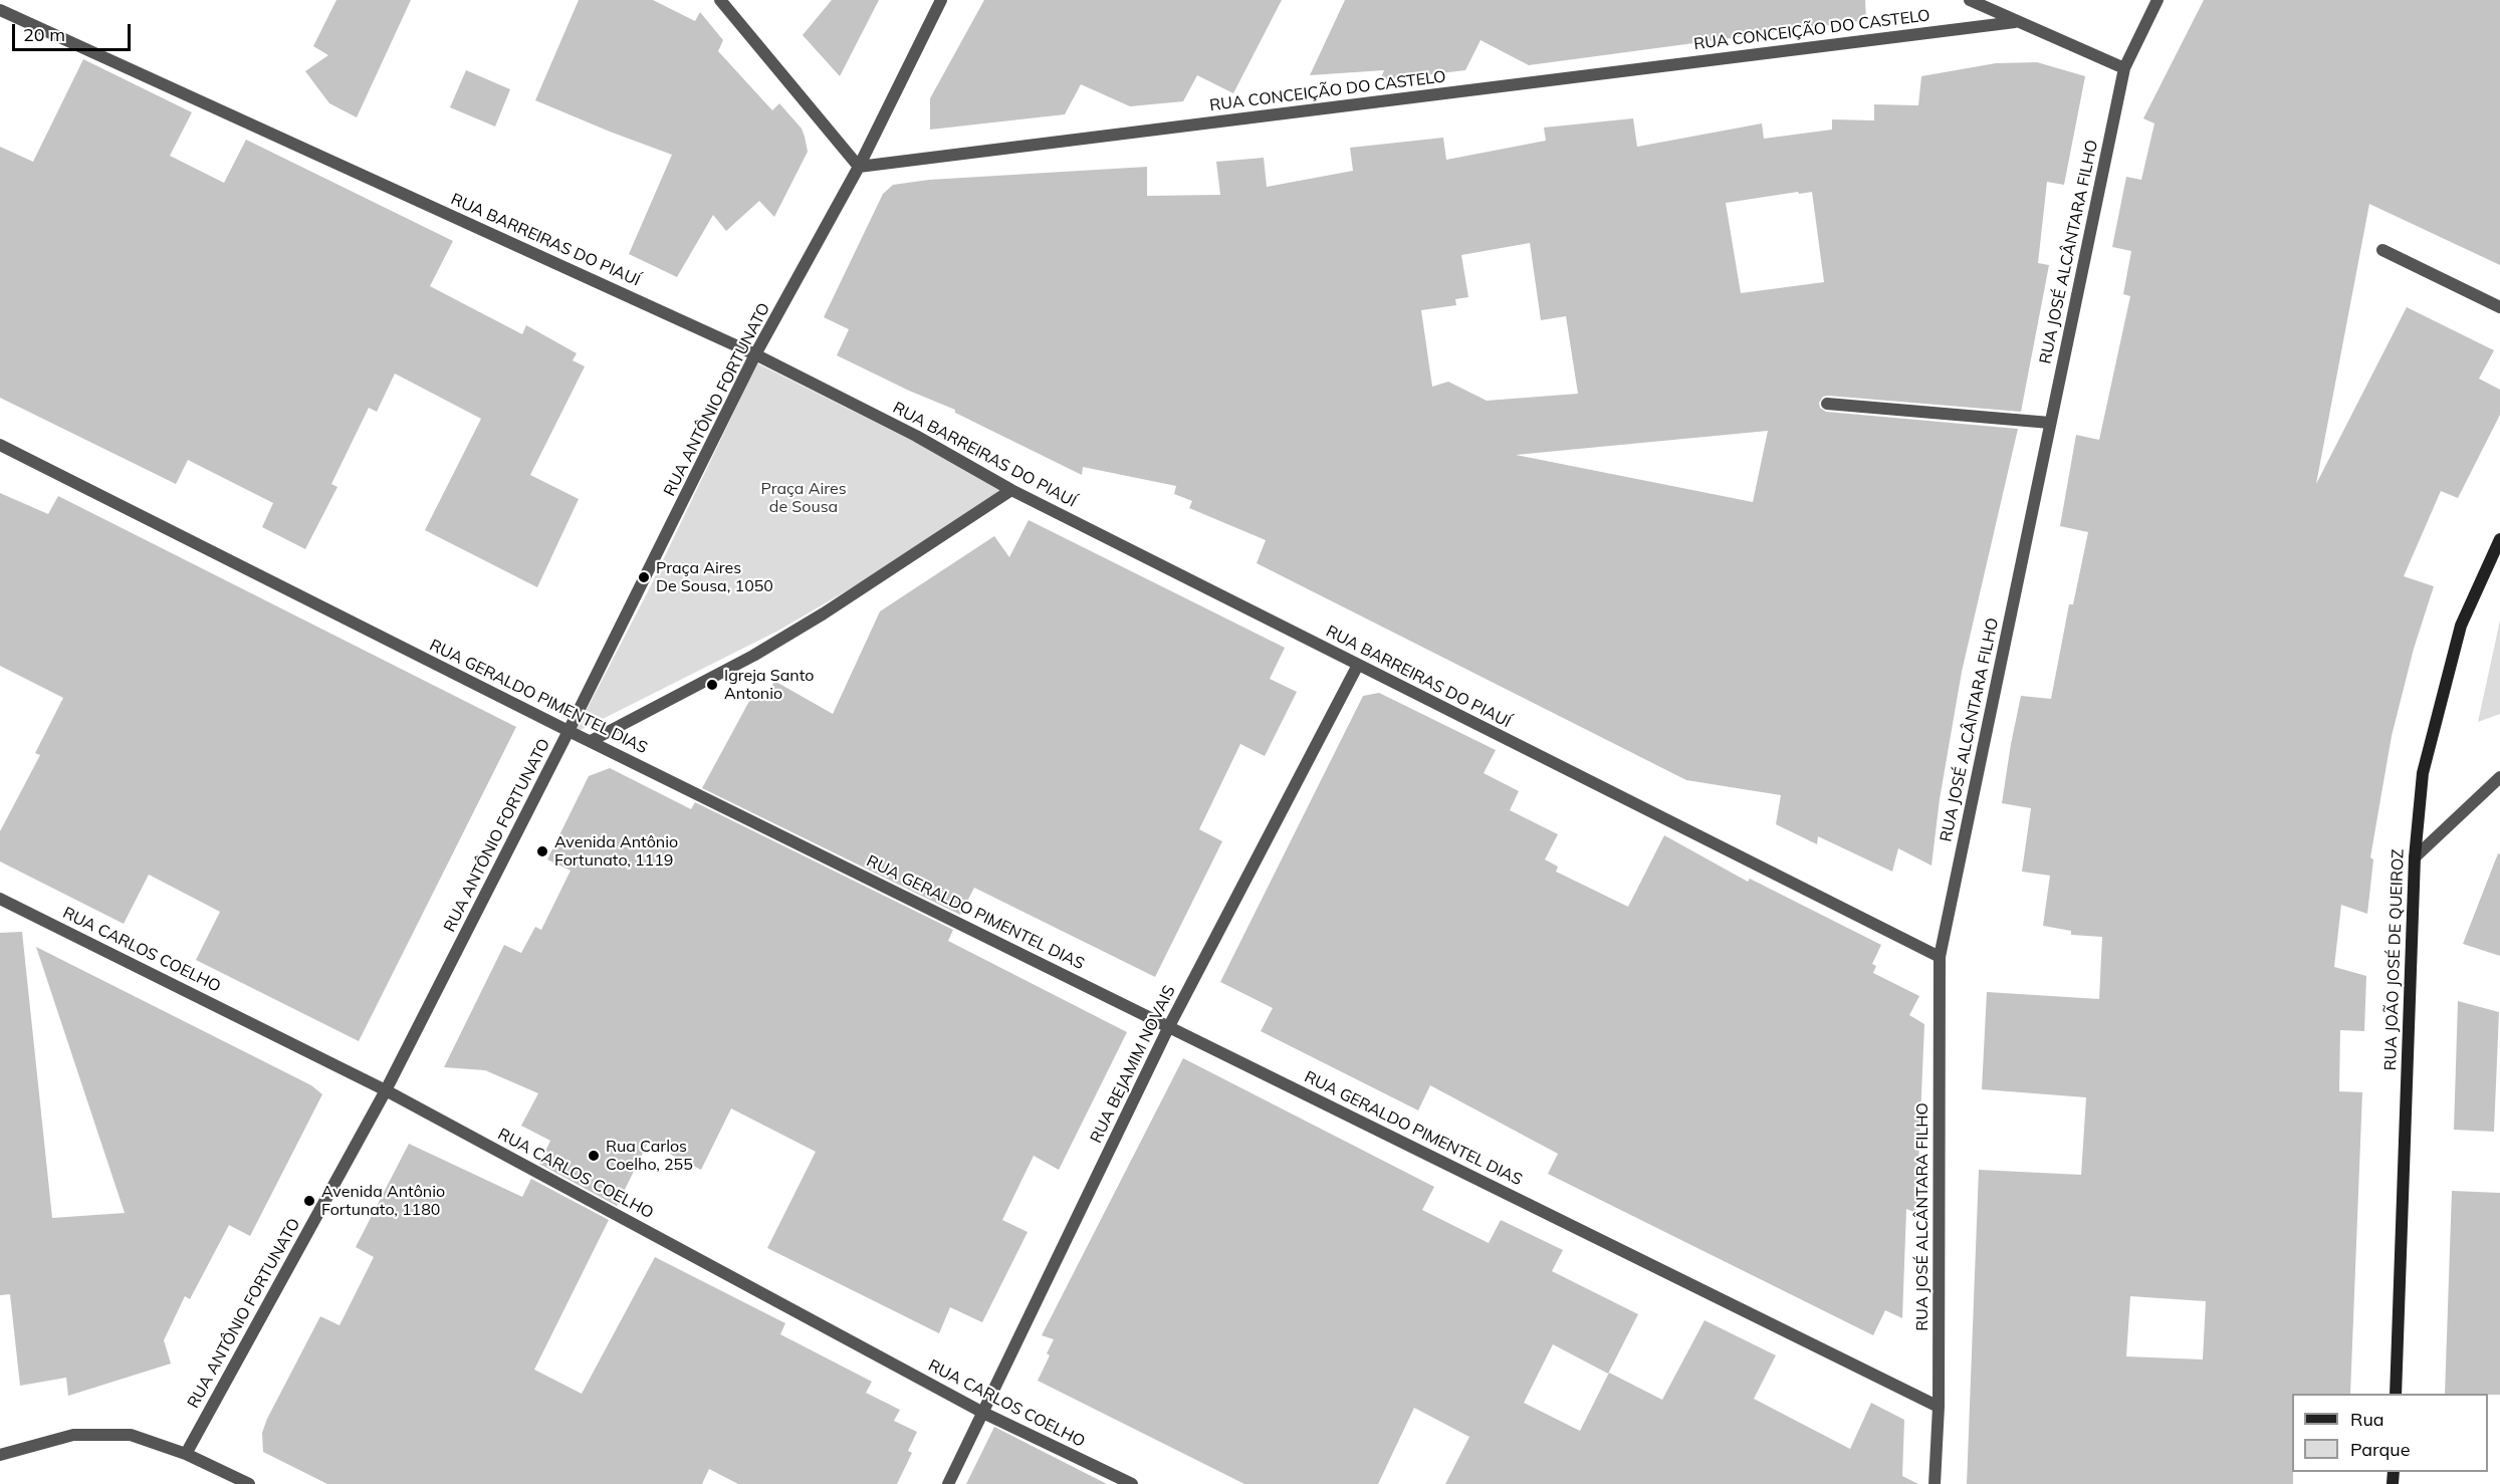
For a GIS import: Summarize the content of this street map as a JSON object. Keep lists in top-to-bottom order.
{
  "streets": {
    "street": [
      "RUA CONCEIÇÃO DO CASTELO",
      "RUA BARREIRAS DO PIAUÍ",
      "RUA JOSÉ ALCÂNTARA FILHO",
      "RUA ANTÔNIO FORTUNATO",
      "RUA GERALDO PIMENTEL DIAS",
      "RUA CARLOS COELHO",
      "RUA JOÃO JOSÉ DE QUEIROZ",
      "RUA BEJAMIM NOVAIS"
    ]
  },
  "crossings": [
    ["RUA CONCEIÇÃO DO CASTELO", "RUA ANTÔNIO FORTUNATO"],
    ["RUA BARREIRAS DO PIAUÍ", "RUA JOSÉ ALCÂNTARA FILHO"],
    ["RUA BARREIRAS DO PIAUÍ", "RUA ANTÔNIO FORTUNATO"],
    ["RUA BARREIRAS DO PIAUÍ", "RUA BEJAMIM NOVAIS"],
    ["RUA JOSÉ ALCÂNTARA FILHO", "RUA GERALDO PIMENTEL DIAS"],
    ["RUA ANTÔNIO FORTUNATO", "RUA GERALDO PIMENTEL DIAS"],
    ["RUA ANTÔNIO FORTUNATO", "RUA CARLOS COELHO"],
    ["RUA GERALDO PIMENTEL DIAS", "RUA BEJAMIM NOVAIS"],
    ["RUA CARLOS COELHO", "RUA BEJAMIM NOVAIS"]
  ],
  "parks": ["Praça Aires de Sousa"],
  "places": [
    "Praça Aires De Sousa, 1050",
    "Igreja Santo Antonio",
    "Avenida Antônio Fortunato, 1119",
    "Rua Carlos Coelho, 255",
    "Avenida Antônio Fortunato, 1180"
  ],
  "legend": ["Rua", "Parque"],
  "scale_bar": "20 m"
}
